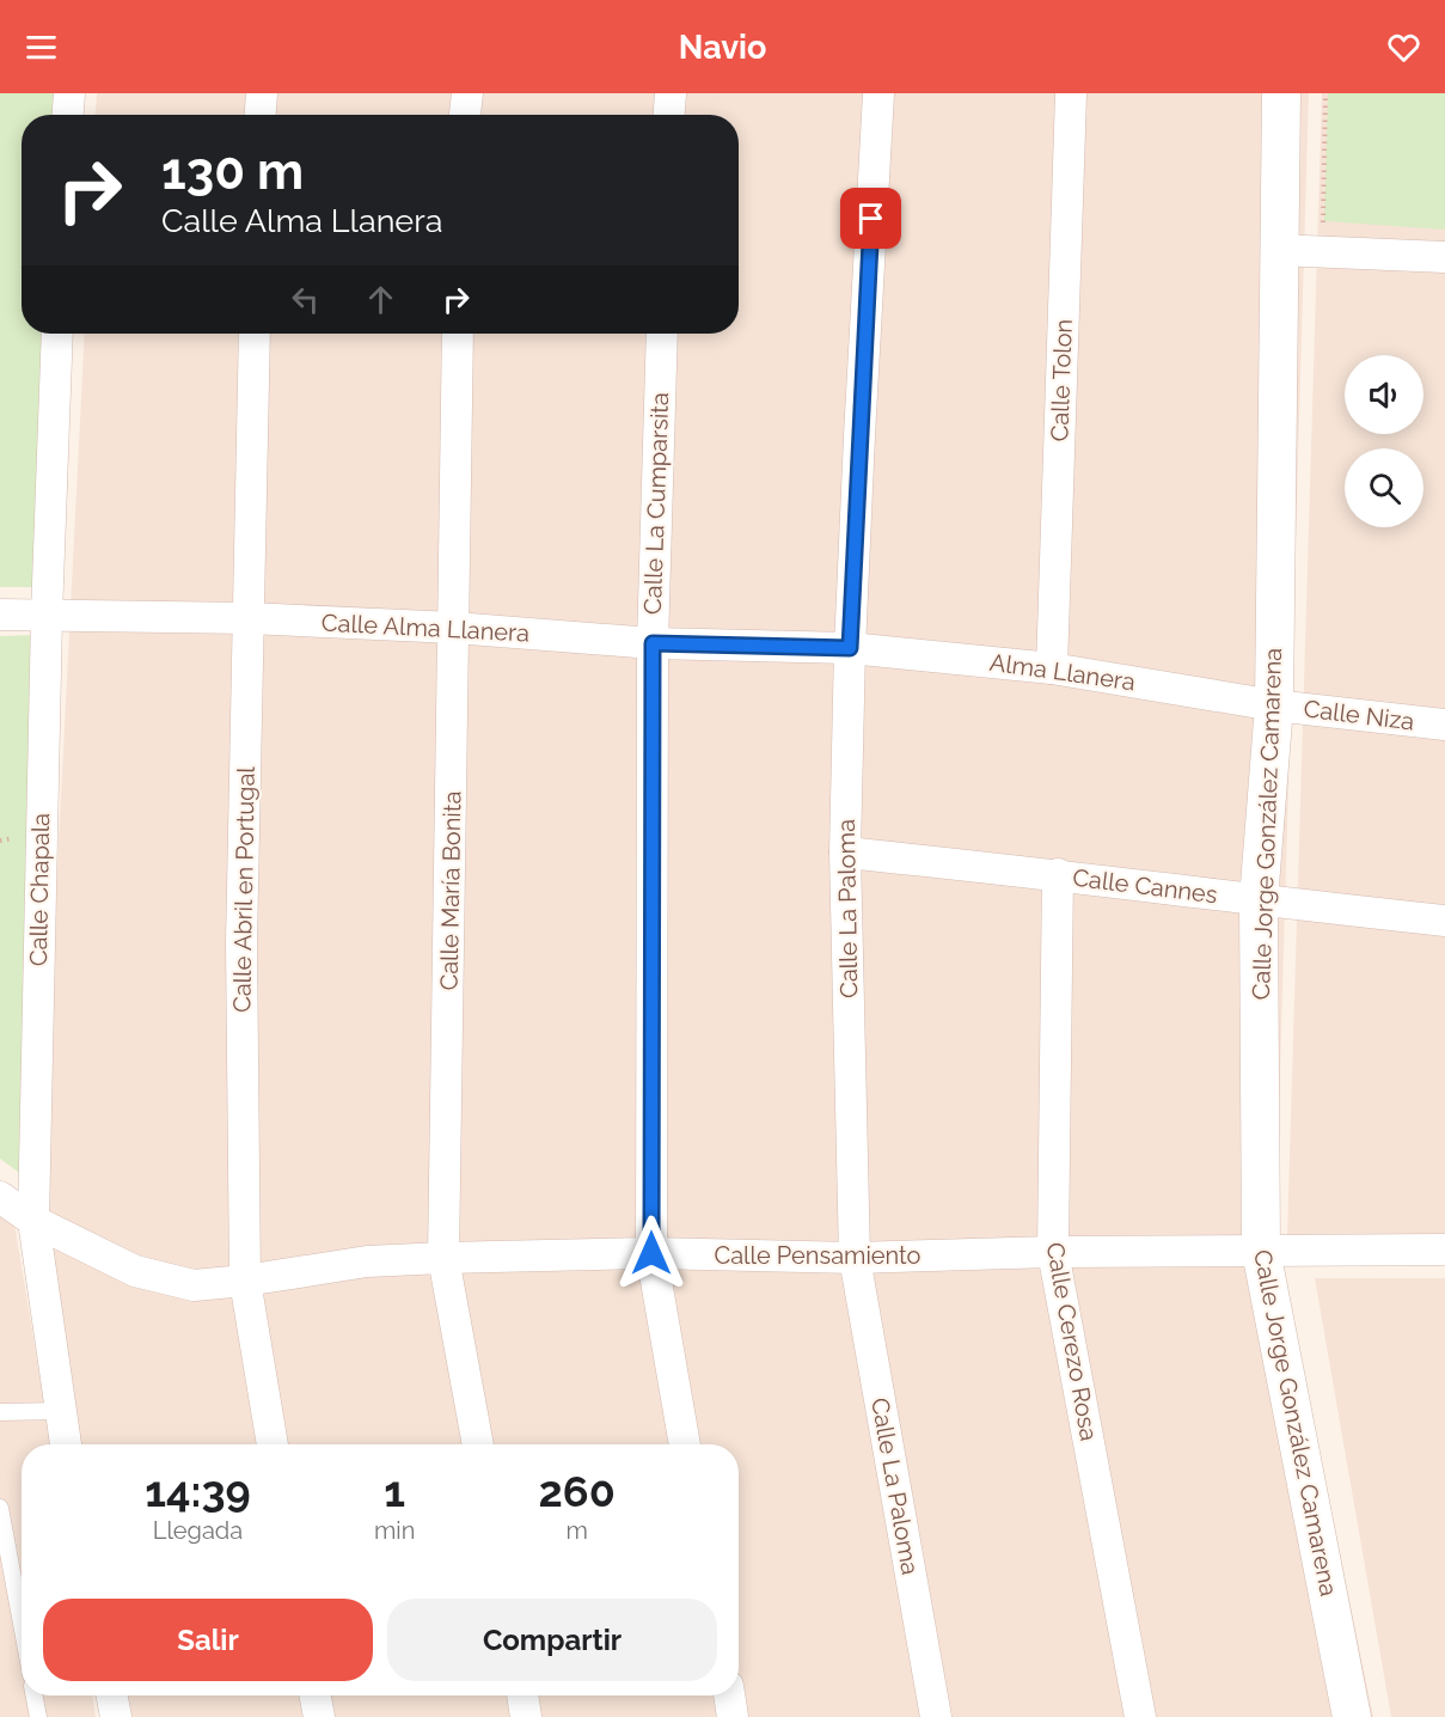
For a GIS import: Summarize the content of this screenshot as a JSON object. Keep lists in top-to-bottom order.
{
  "streets": {
    "street": [
      "Calle Tolon",
      "Calle La Cumparsita",
      "Calle Alma Llanera",
      "Alma Llanera",
      "Calle Niza",
      "Calle Jorge González Camarena",
      "Calle Cannes",
      "Calle Chapala",
      "Calle Abril en Portugal",
      "Calle María Bonita",
      "Calle La Paloma",
      "Calle Pensamiento",
      "Calle Cerezo Rosa"
    ]
  },
  "crossings": [
    ["Calle Tolon", "Alma Llanera"],
    ["Calle La Cumparsita", "Calle Alma Llanera"],
    ["Calle La Cumparsita", "Calle Pensamiento"],
    ["Calle Alma Llanera", "Alma Llanera"],
    ["Calle Alma Llanera", "Calle Chapala"],
    ["Calle Alma Llanera", "Calle Abril en Portugal"],
    ["Calle Alma Llanera", "Calle María Bonita"],
    ["Calle Alma Llanera", "Calle La Paloma"],
    ["Alma Llanera", "Calle Niza"],
    ["Alma Llanera", "Calle Jorge González Camarena"],
    ["Alma Llanera", "Calle La Paloma"],
    ["Calle Niza", "Calle Jorge González Camarena"],
    ["Calle Jorge González Camarena", "Calle Cannes"],
    ["Calle Jorge González Camarena", "Calle Pensamiento"],
    ["Calle Cannes", "Calle La Paloma"],
    ["Calle Cannes", "Calle Cerezo Rosa"],
    ["Calle Chapala", "Calle Pensamiento"],
    ["Calle Abril en Portugal", "Calle Pensamiento"],
    ["Calle María Bonita", "Calle Pensamiento"],
    ["Calle La Paloma", "Calle Pensamiento"],
    ["Calle Pensamiento", "Calle Cerezo Rosa"]
  ],
  "page": {
    "header": "Navio",
    "turn": ["130 m", "Calle Alma Llanera"],
    "eta": [
      "14:39",
      "Llegada",
      "1",
      "min",
      "260",
      "m"
    ],
    "buttons": ["Salir", "Compartir"]
  }
}
